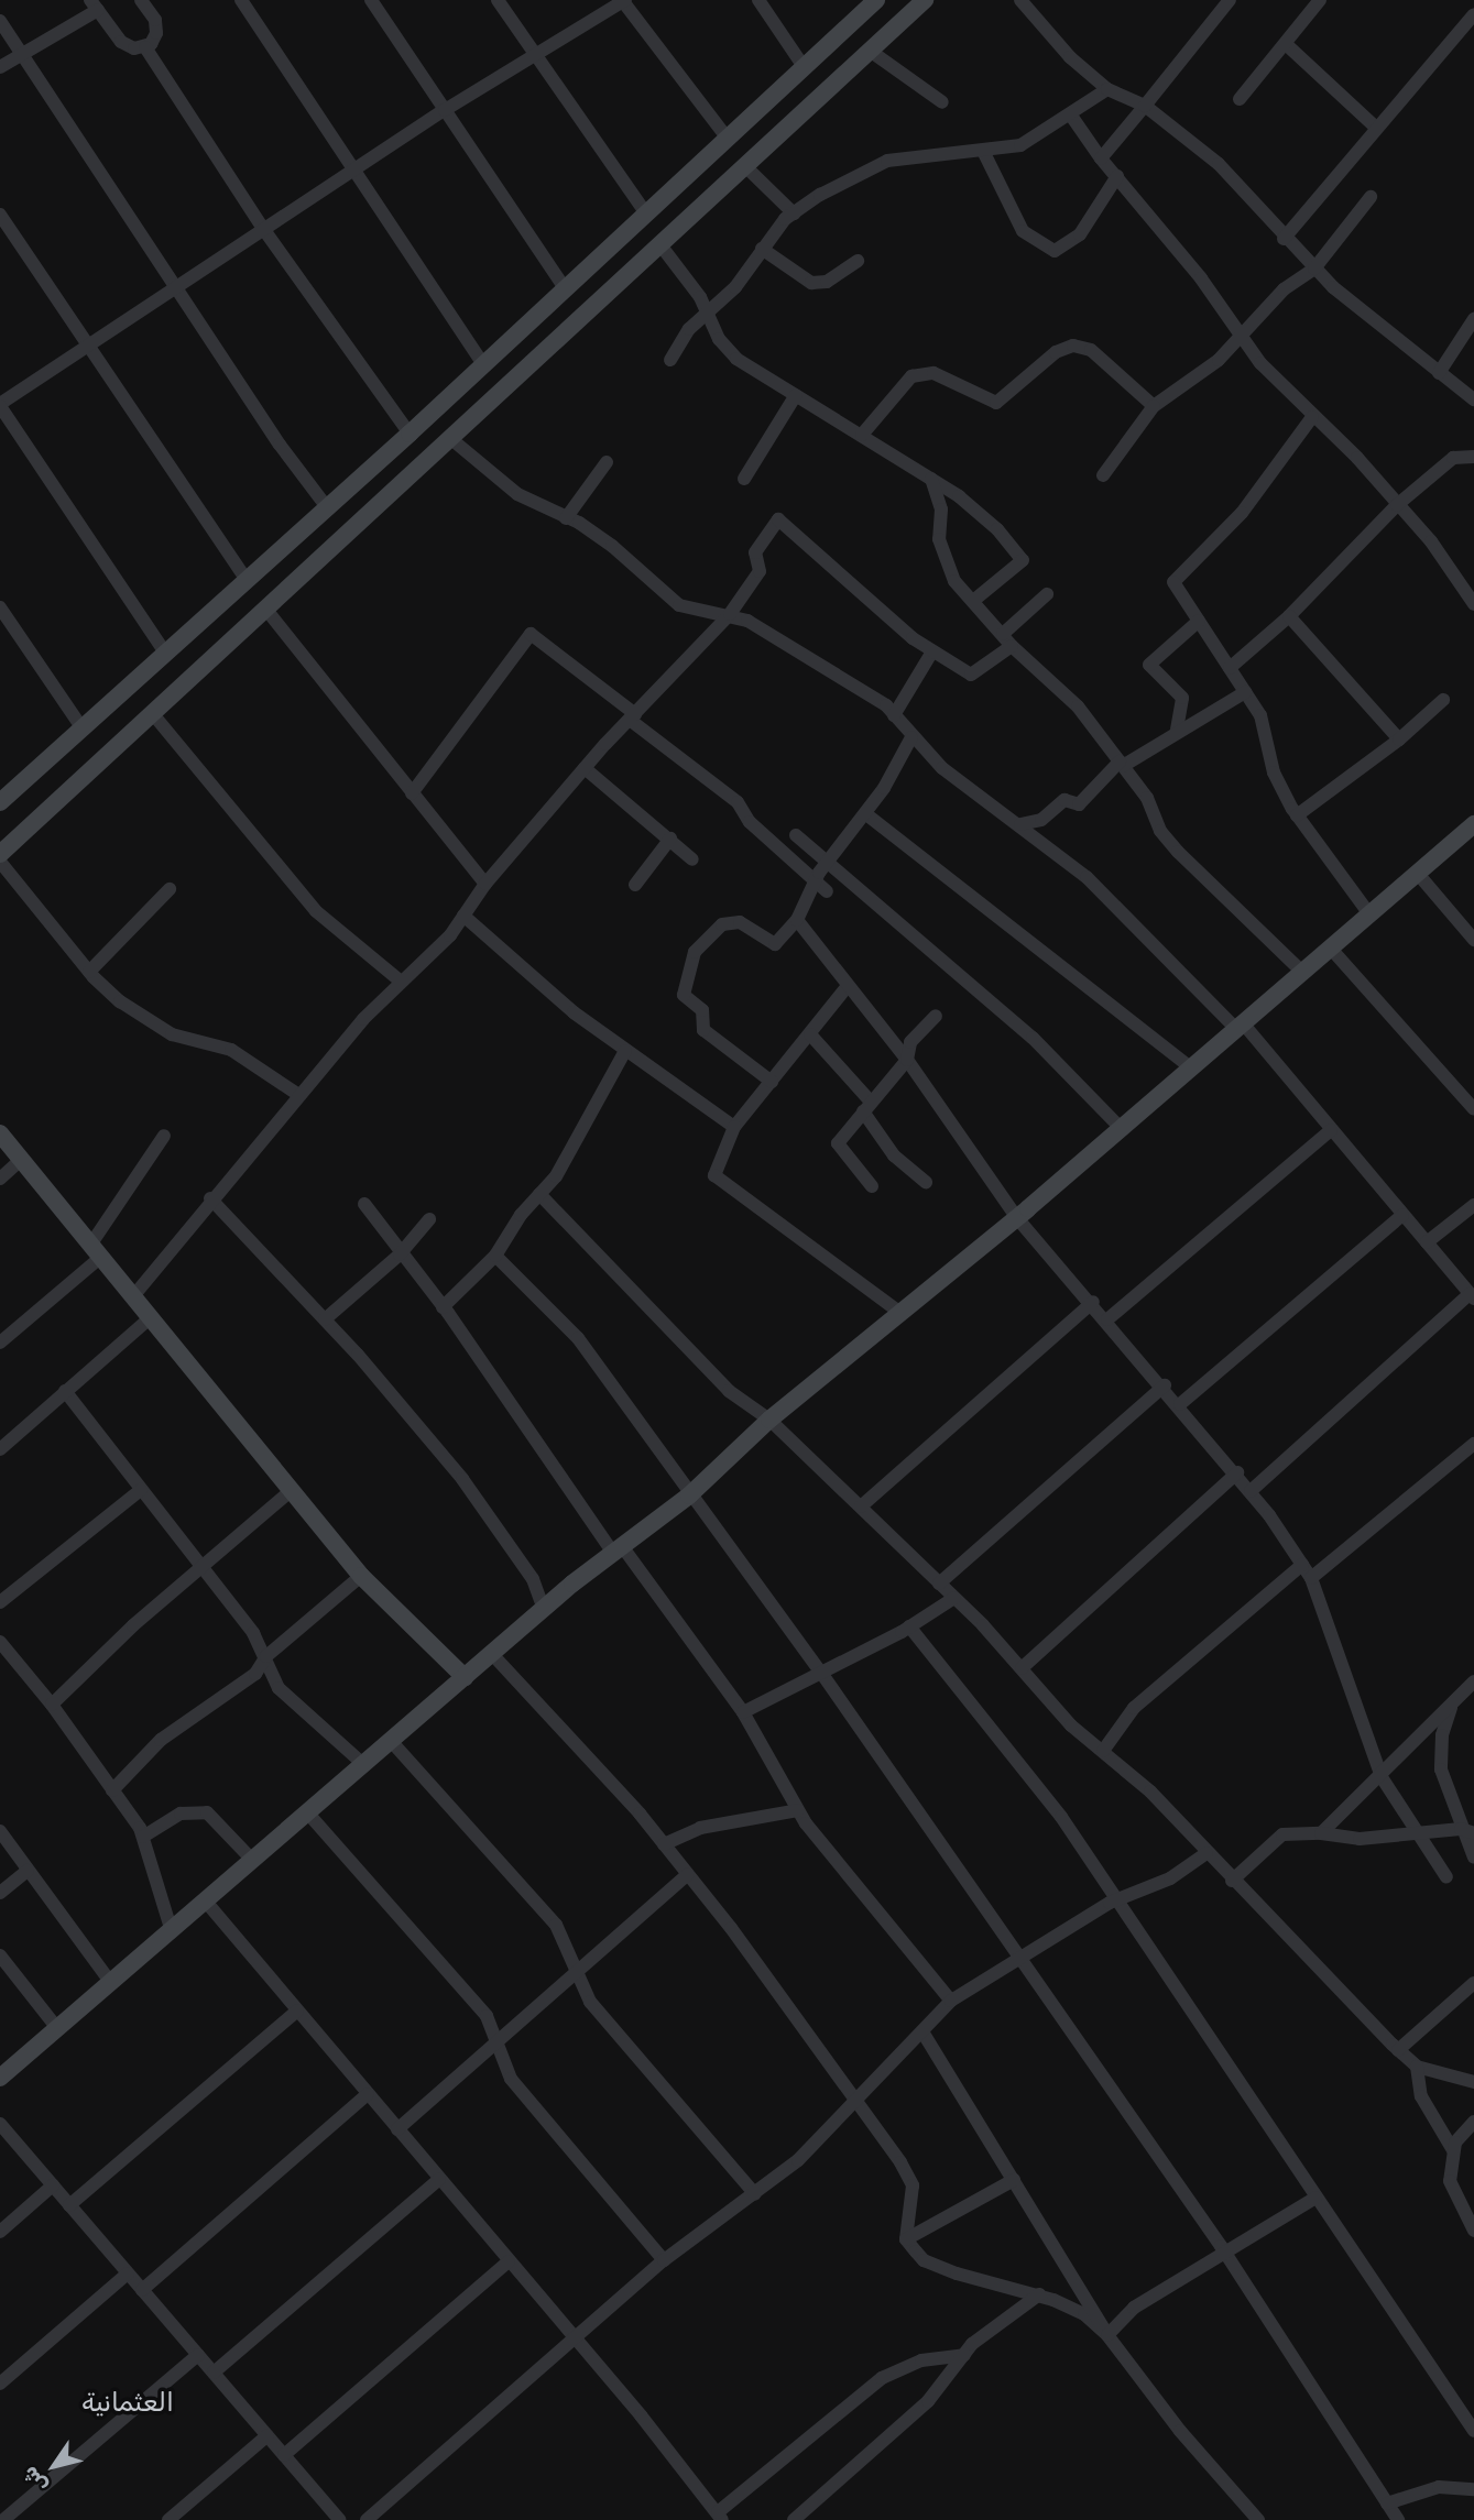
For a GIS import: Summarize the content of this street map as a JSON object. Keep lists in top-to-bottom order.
{
  "districts": ["العثمانية"],
  "north": "bottom left"
}
